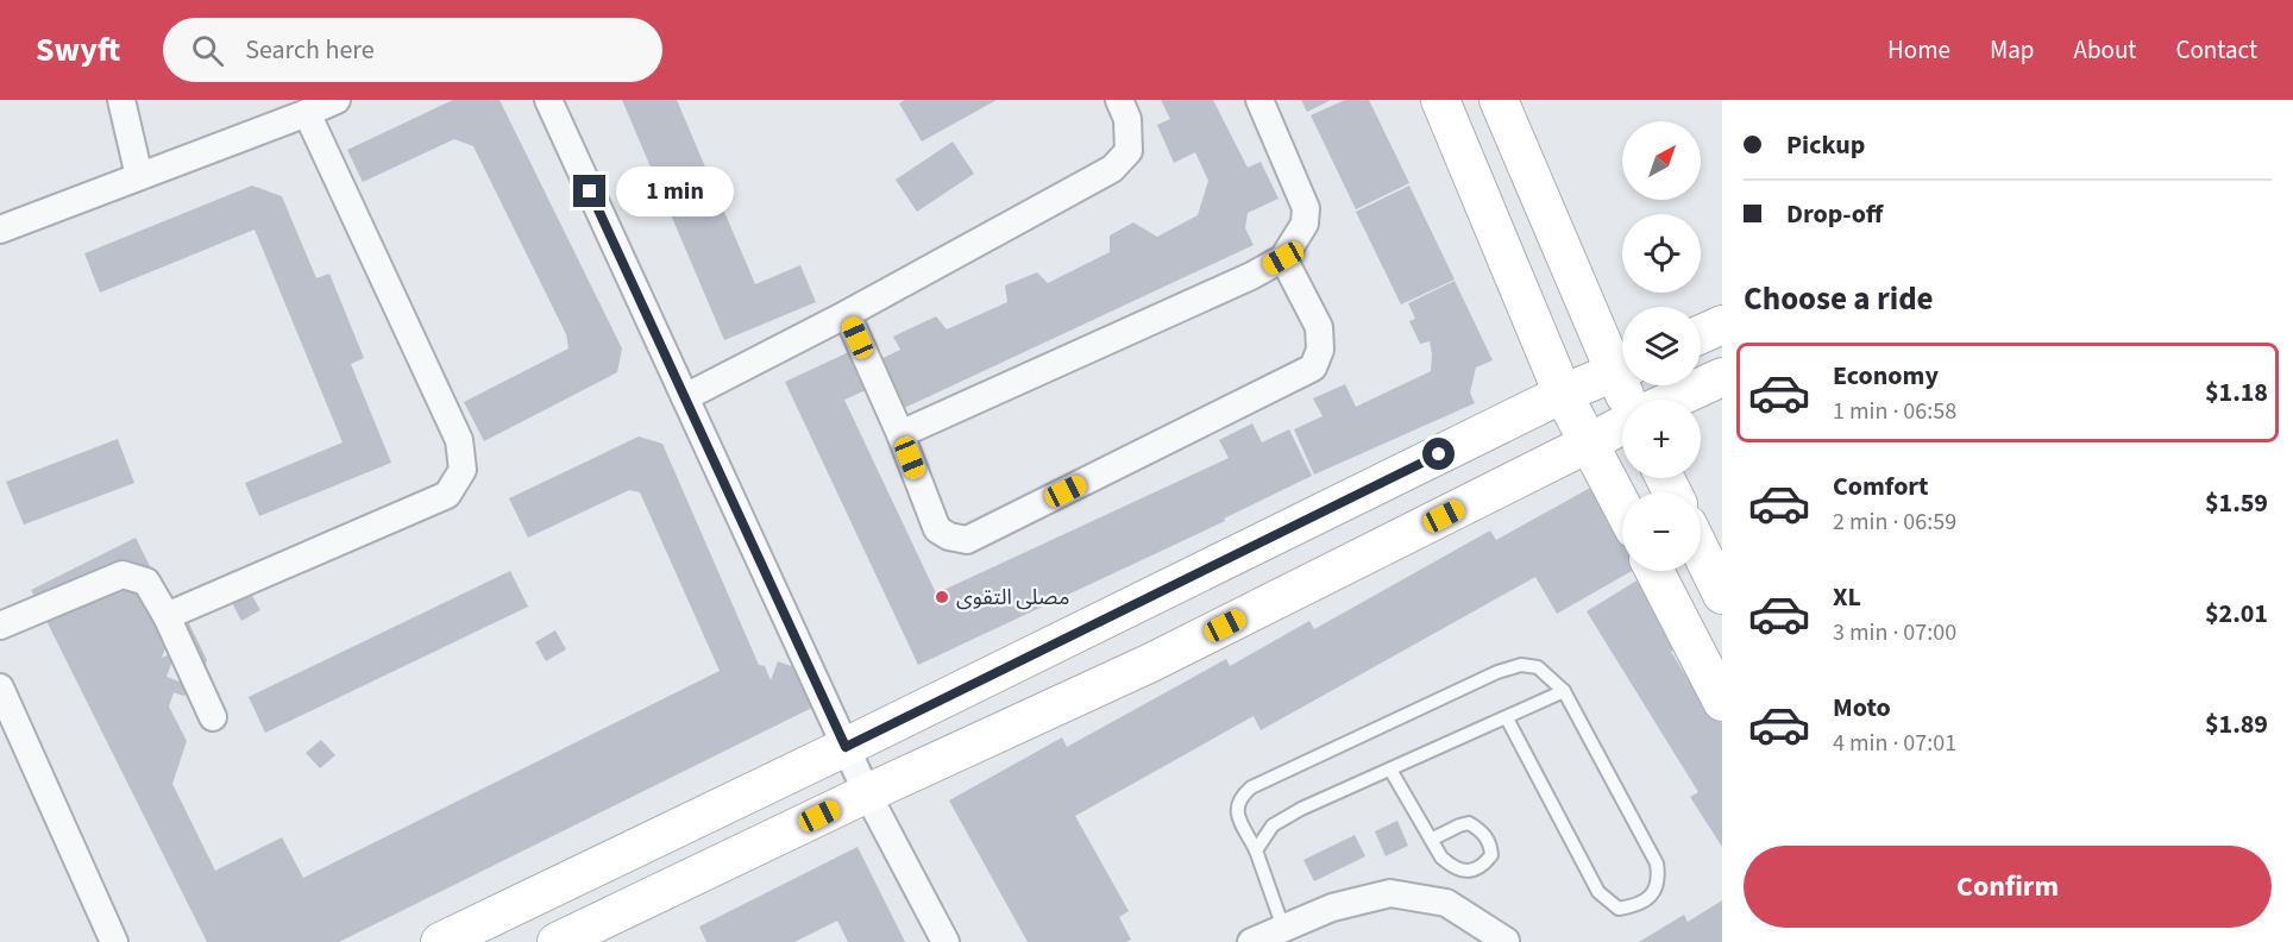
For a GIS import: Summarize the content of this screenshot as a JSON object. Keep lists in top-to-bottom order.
{
  "places": ["مصلى التقوى"],
  "north": "top right",
  "page": {
    "header": "Swyft",
    "search": "Search here",
    "nav": [
      "Home",
      "Map",
      "About",
      "Contact"
    ],
    "banner": ["Pickup", "Drop-off"],
    "map_buttons": ["+", "−"],
    "bubble": "1 min",
    "heading": "Choose a ride",
    "list": [
      {
        "name": "Economy",
        "note": "1 min · 06:58",
        "value": "$1.18"
      },
      {
        "name": "Comfort",
        "note": "2 min · 06:59",
        "value": "$1.59"
      },
      {
        "name": "XL",
        "note": "3 min · 07:00",
        "value": "$2.01"
      },
      {
        "name": "Moto",
        "note": "4 min · 07:01",
        "value": "$1.89"
      }
    ],
    "buttons": "Confirm"
  }
}
